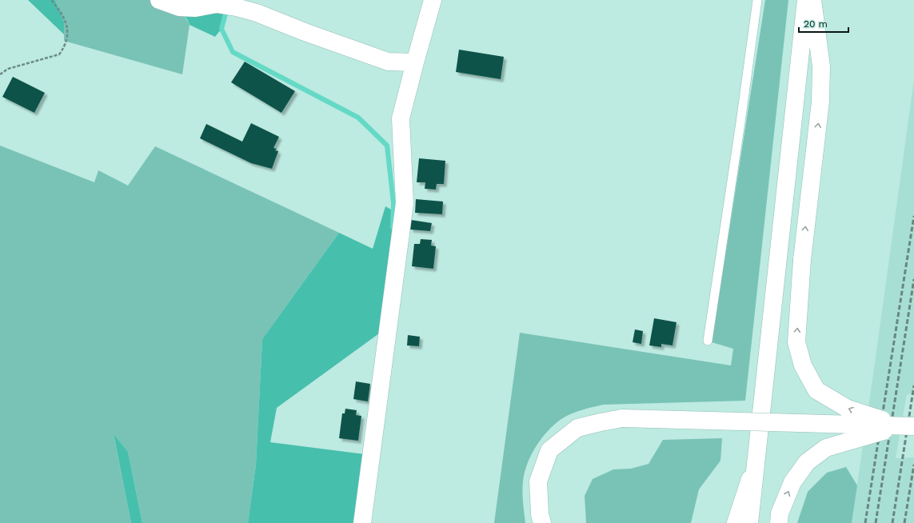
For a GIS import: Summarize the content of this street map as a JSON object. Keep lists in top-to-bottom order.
{
  "scale_bar": "20 m"
}
